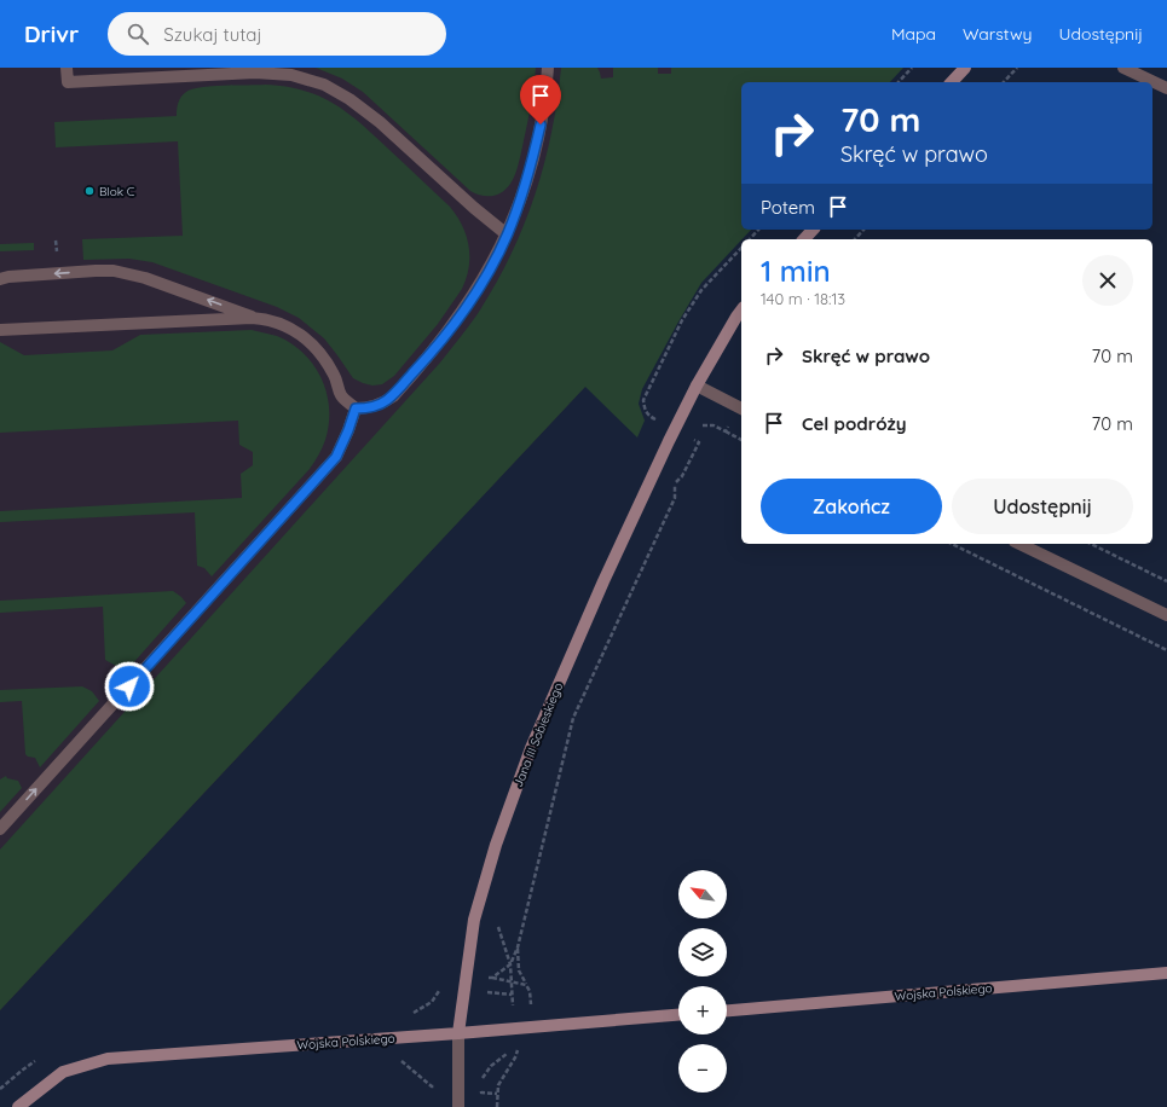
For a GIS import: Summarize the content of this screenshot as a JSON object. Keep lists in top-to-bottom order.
{
  "streets": {
    "street": ["Jana III Sobieskiego", "Wojska Polskiego"]
  },
  "crossings": [
    ["Jana III Sobieskiego", "Wojska Polskiego"]
  ],
  "places": ["Blok C"],
  "north": "top left",
  "page": {
    "header": "Drivr",
    "search": "Szukaj tutaj",
    "nav": ["Mapa", "Warstwy", "Udostępnij"],
    "turn": ["70 m", "Skręć w prawo"],
    "then": "Potem",
    "heading": ["1 min", "140 m · 18:13"],
    "list": [
      {
        "name": "Skręć w prawo",
        "value": "70 m"
      },
      {
        "name": "Cel podróży",
        "value": "70 m"
      }
    ],
    "buttons": ["Zakończ", "Udostępnij"],
    "map_buttons": ["+", "−"]
  }
}
